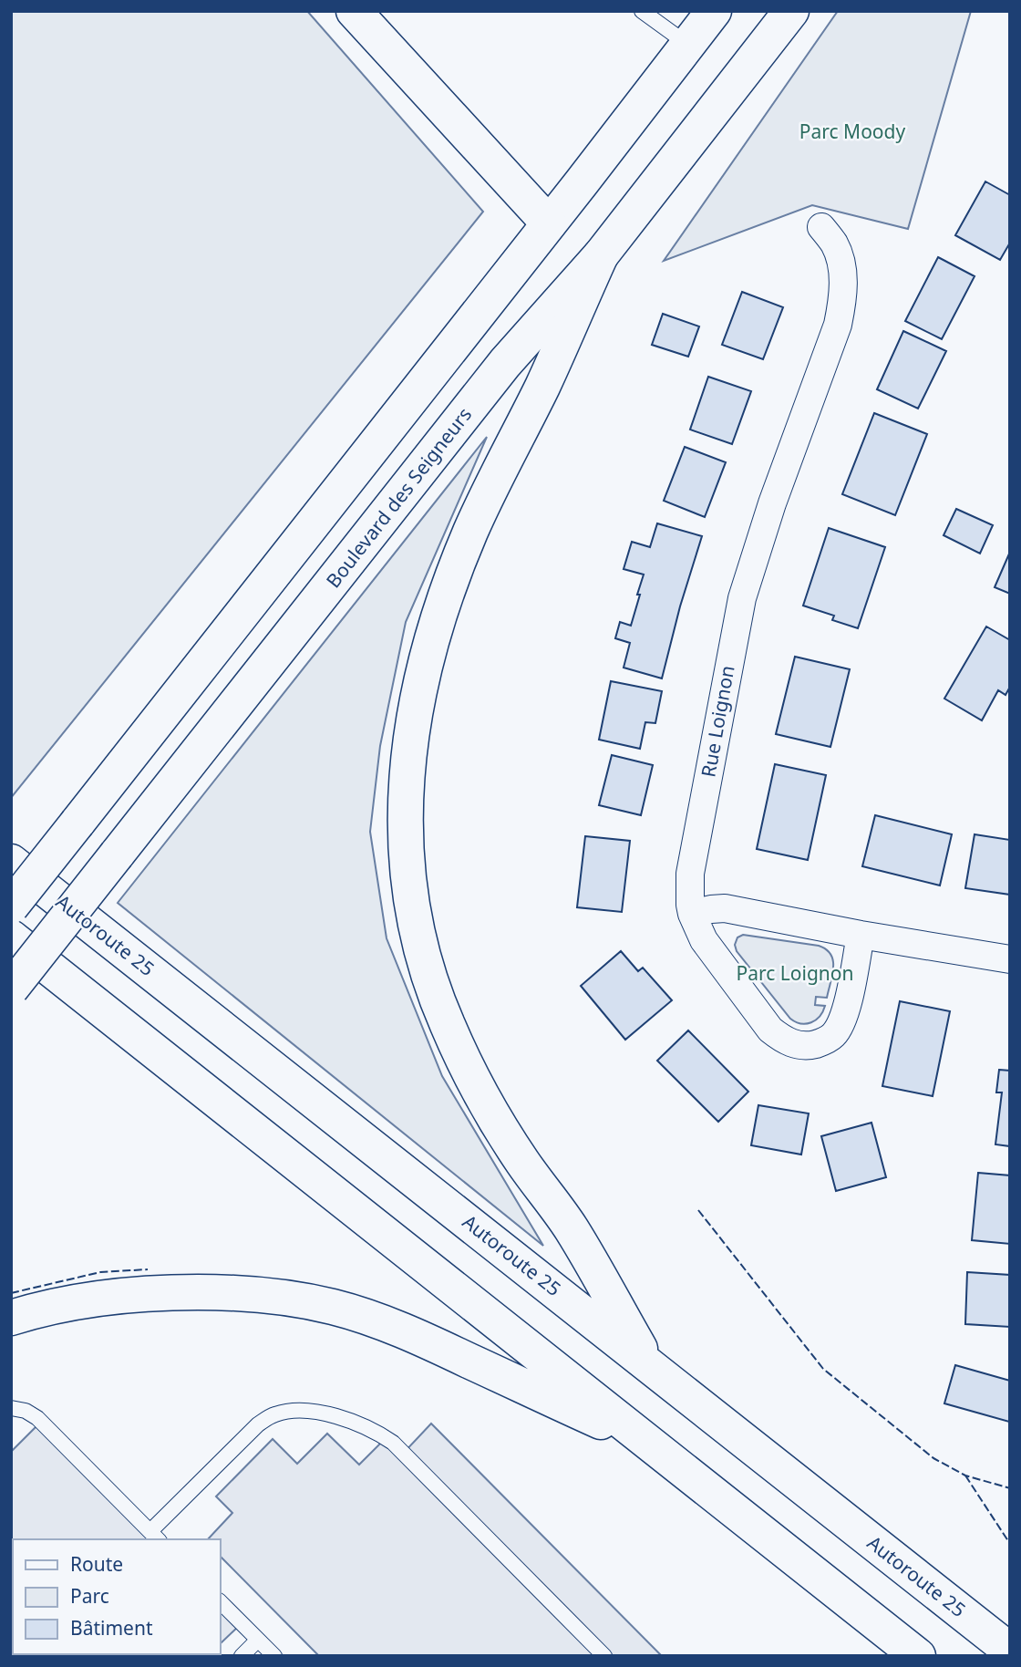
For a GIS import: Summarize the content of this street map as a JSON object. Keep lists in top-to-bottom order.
{
  "streets": {
    "main road": ["Boulevard des Seigneurs", "Autoroute 25"],
    "street": ["Rue Loignon"]
  },
  "parks": ["Parc Moody", "Parc Loignon"],
  "legend": ["Route", "Parc", "Bâtiment"]
}
